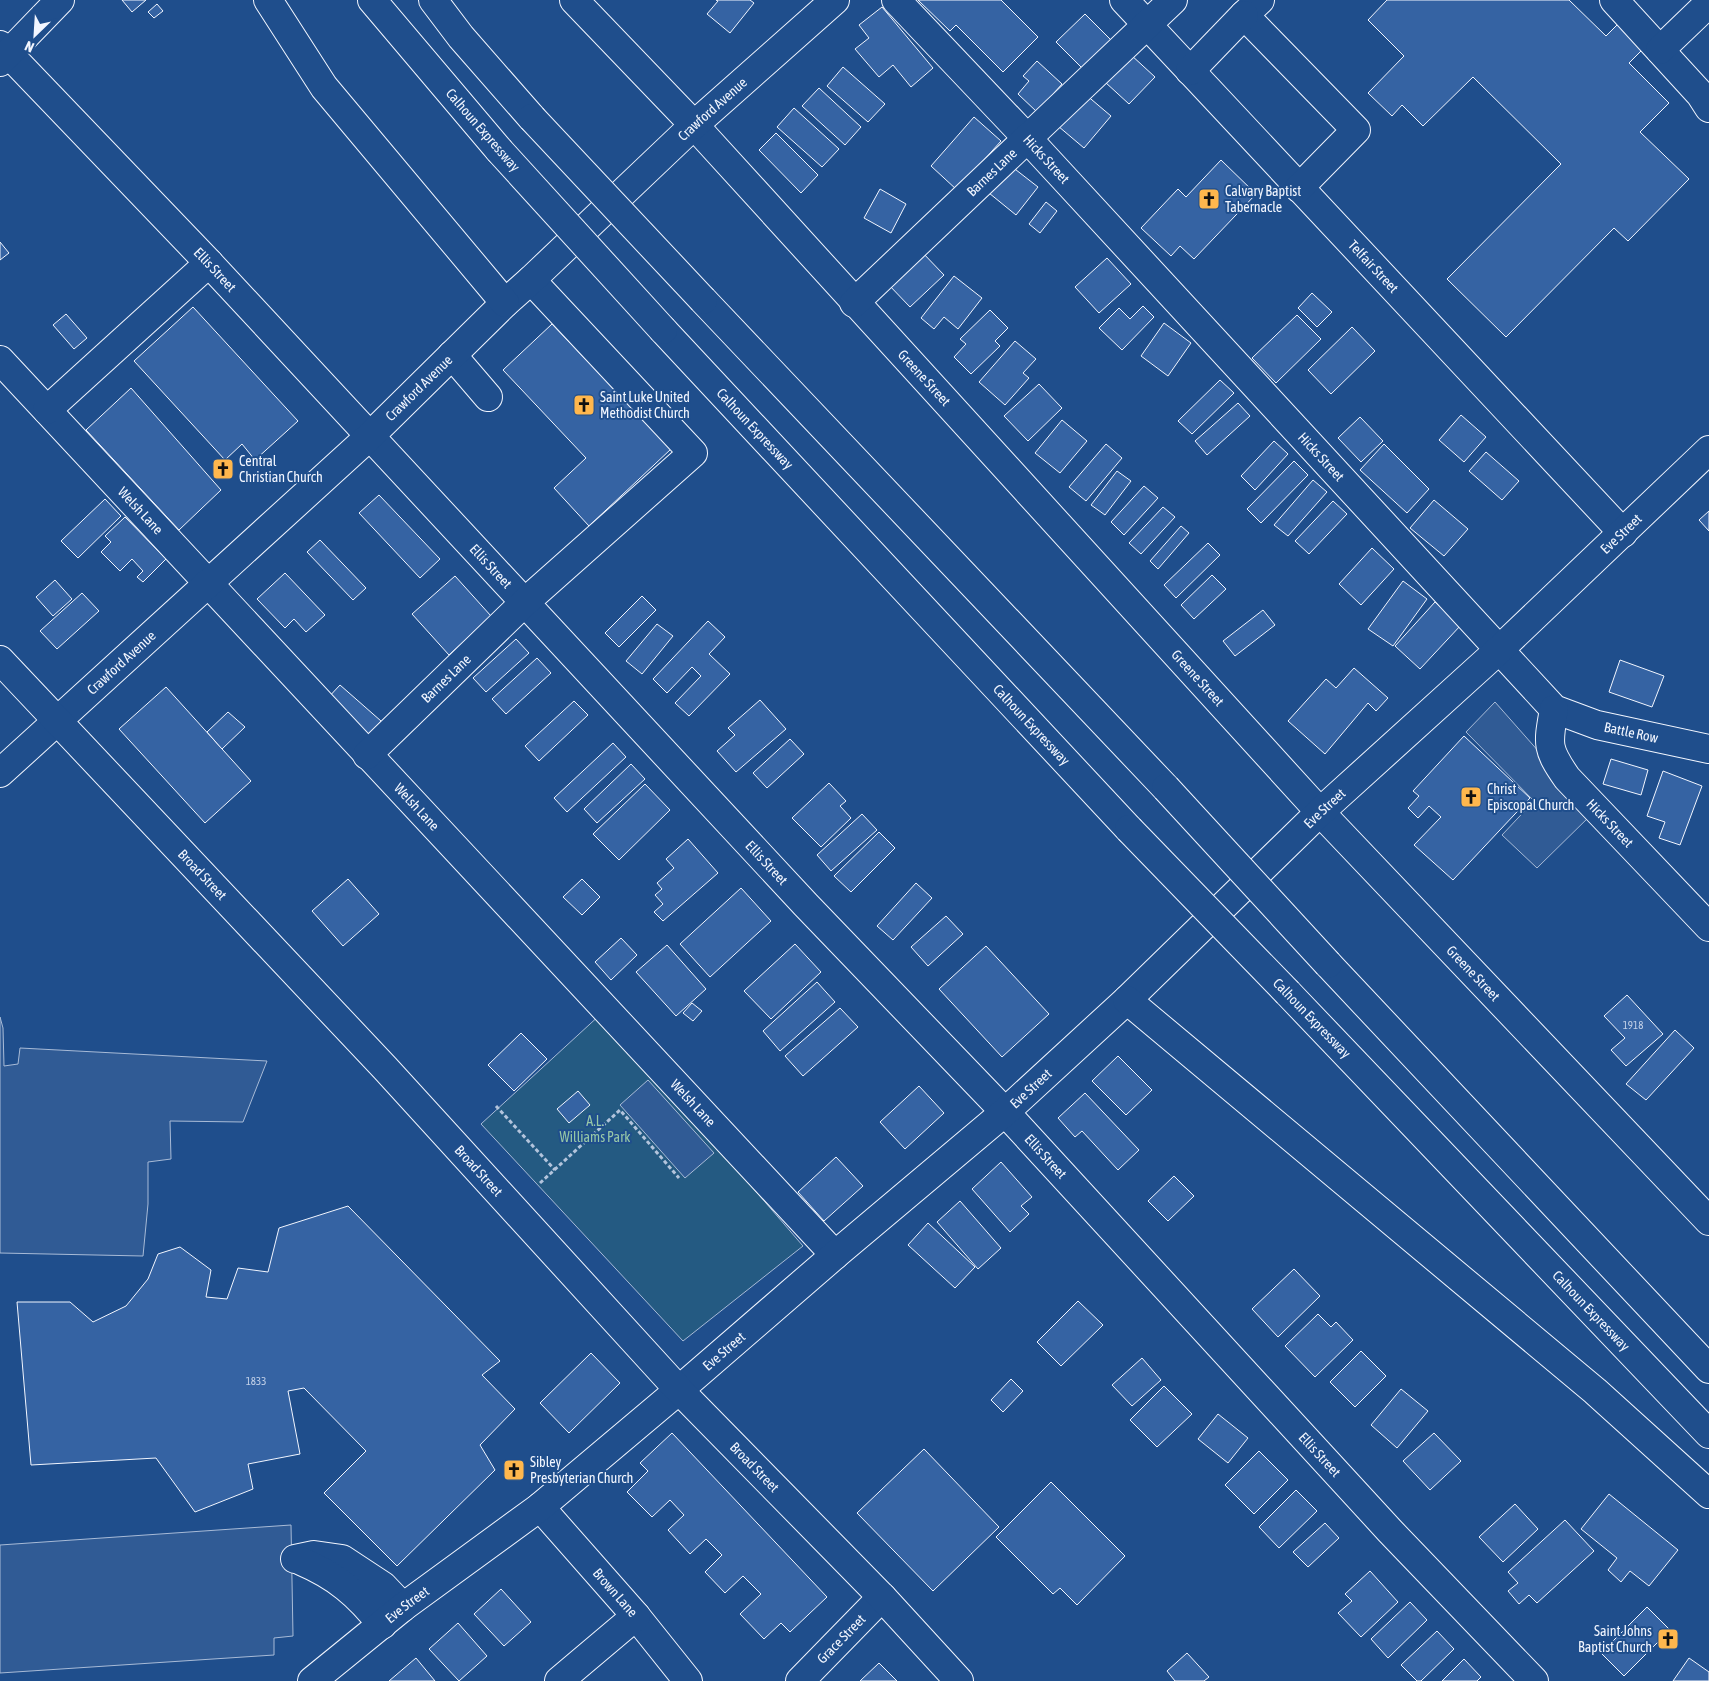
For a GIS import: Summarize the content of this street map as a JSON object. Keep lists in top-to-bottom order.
{
  "streets": {
    "main road": [
      "Crawford Avenue",
      "Calhoun Expressway",
      "Hicks Street",
      "Barnes Lane",
      "Telfair Street",
      "Ellis Street",
      "Greene Street",
      "Welsh Lane",
      "Eve Street",
      "Battle Row",
      "Broad Street",
      "Brown Lane",
      "Grace Street"
    ]
  },
  "crossings": [
    ["Crawford Avenue", "Barnes Lane"],
    ["Crawford Avenue", "Ellis Street"],
    ["Crawford Avenue", "Greene Street"],
    ["Crawford Avenue", "Welsh Lane"],
    ["Crawford Avenue", "Broad Street"],
    ["Hicks Street", "Barnes Lane"],
    ["Hicks Street", "Eve Street"],
    ["Hicks Street", "Battle Row"],
    ["Barnes Lane", "Telfair Street"],
    ["Barnes Lane", "Ellis Street"],
    ["Barnes Lane", "Greene Street"],
    ["Barnes Lane", "Welsh Lane"],
    ["Telfair Street", "Eve Street"],
    ["Ellis Street", "Eve Street"],
    ["Greene Street", "Eve Street"],
    ["Welsh Lane", "Eve Street"],
    ["Eve Street", "Broad Street"],
    ["Eve Street", "Brown Lane"],
    ["Broad Street", "Grace Street"]
  ],
  "parks": ["A.L. Williams Park"],
  "places": {
    "church": [
      "Calvary Baptist Tabernacle",
      "Saint Luke United Methodist Church",
      "Central Christian Church",
      "Christ Episcopal Church",
      "Sibley Presbyterian Church",
      "Saint Johns Baptist Church"
    ]
  },
  "house_numbers": ["1918", "1833"],
  "north": "bottom left"
}
